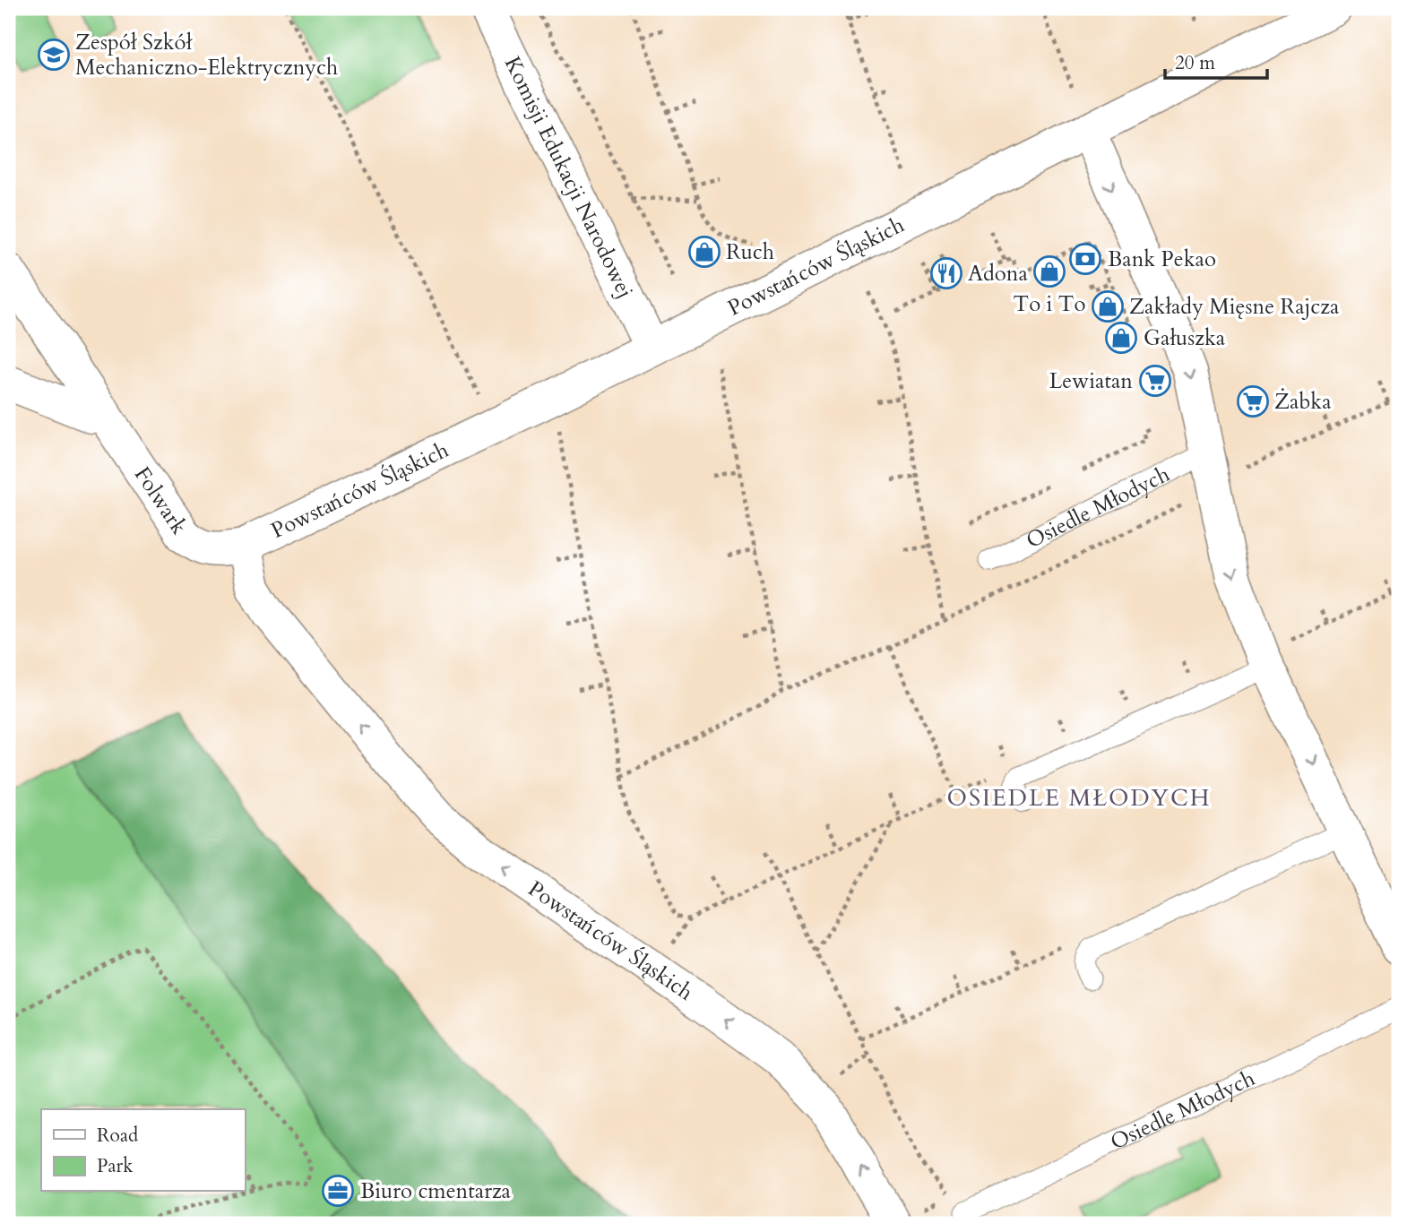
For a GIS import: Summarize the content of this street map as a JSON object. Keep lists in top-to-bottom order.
{
  "streets": {
    "street": ["Komisji Edukacji Narodowej", "Powstańców Śląskich", "Folwark"],
    "lane": ["Osiedle Młodych"]
  },
  "crossings": [
    ["Komisji Edukacji Narodowej", "Powstańców Śląskich"],
    ["Powstańców Śląskich", "Folwark"]
  ],
  "one_way": ["Powstańców Śląskich"],
  "districts": ["OSIEDLE MŁODYCH"],
  "places": {
    "school or university": ["Zespół Szkół Mechaniczno-Elektrycznych"],
    "shop": [
      "Ruch",
      "To i To",
      "Zakłady Mięsne Rajcza",
      "Gałuszka"
    ],
    "bank": ["Bank Pekao"],
    "restaurant": ["Adona"],
    "supermarket": ["Lewiatan", "Żabka"],
    "office": ["Biuro cmentarza"]
  },
  "legend": ["Road", "Park"],
  "scale_bar": "20 m"
}
